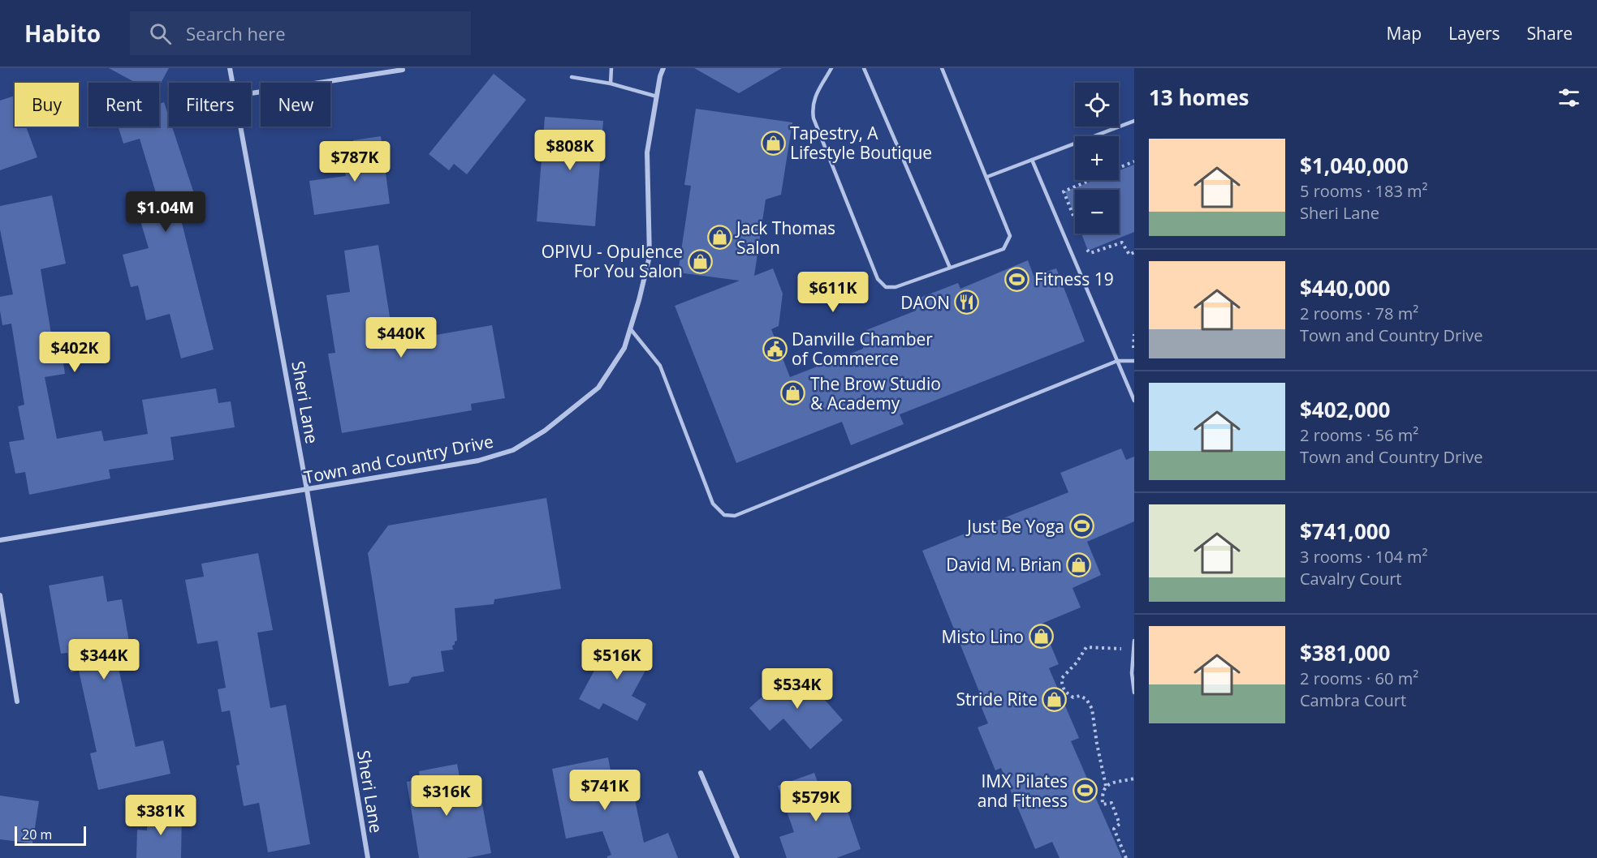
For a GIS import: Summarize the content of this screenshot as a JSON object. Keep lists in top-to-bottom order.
{
  "streets": {
    "street": ["Sheri Lane", "Town and Country Drive"]
  },
  "crossings": [
    ["Sheri Lane", "Town and Country Drive"]
  ],
  "places": {
    "shop": [
      "Tapestry, A Lifestyle Boutique",
      "Jack Thomas Salon",
      "OPIVU - Opulence For You Salon",
      "The Brow Studio & Academy",
      "David M. Brian",
      "Misto Lino",
      "Stride Rite"
    ],
    "sports": ["Fitness 19", "Just Be Yoga", "IMX Pilates and Fitness"],
    "restaurant": ["DAON"],
    "public building": ["Danville Chamber of Commerce"]
  },
  "scale_bar": "20 m",
  "page": {
    "header": "Habito",
    "search": "Search here",
    "nav": ["Map", "Layers", "Share"],
    "heading": "13 homes",
    "map_buttons": ["+", "−"],
    "chip": [
      "Buy",
      "Rent",
      "Filters",
      "New"
    ],
    "list": [
      {
        "name": "$1,040,000",
        "note": "5 rooms · 183 m² · Sheri Lane"
      },
      {
        "name": "$440,000",
        "note": "2 rooms · 78 m² · Town and Country Drive"
      },
      {
        "name": "$402,000",
        "note": "2 rooms · 56 m² · Town and Country Drive"
      },
      {
        "name": "$741,000",
        "note": "3 rooms · 104 m² · Cavalry Court"
      },
      {
        "name": "$381,000",
        "note": "2 rooms · 60 m² · Cambra Court"
      }
    ],
    "price": [
      "$808K",
      "$787K",
      "$1.04M",
      "$611K",
      "$440K",
      "$402K",
      "$344K",
      "$516K",
      "$534K",
      "$741K",
      "$316K",
      "$579K",
      "$381K"
    ],
    "scale": "20 m"
  }
}
